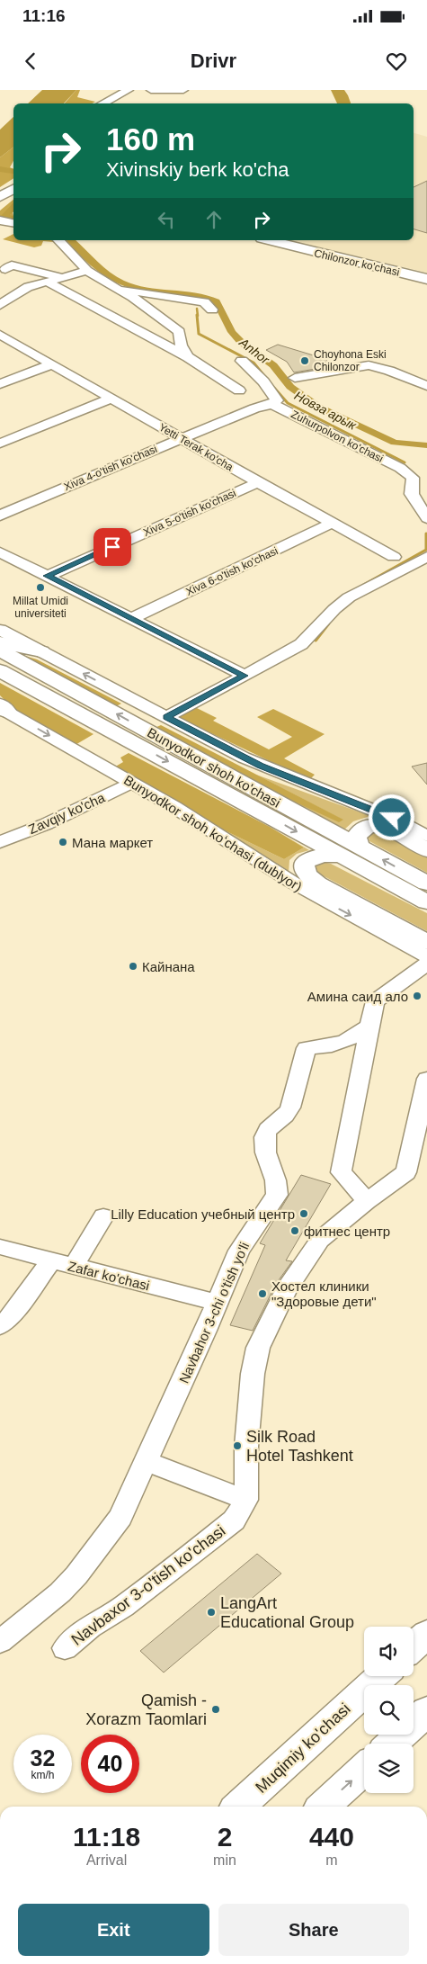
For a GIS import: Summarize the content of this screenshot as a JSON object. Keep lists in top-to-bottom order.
{
  "streets": {
    "main road": ["Chilonzor ko'chasi", "Bunyodkor shoh ko'chasi", "Muqimiy ko'chasi"],
    "street": [
      "Zuhurpolvon ko'chasi",
      "Yetti Terak ko'cha",
      "Xiva 4-o'tish ko'chasi",
      "Xiva 5-o'tish ko'chasi",
      "Xiva 6-o'tish ko'chasi",
      "Zavqiy ko'cha",
      "Bunyodkor shoh koʻchasi (dublyor)",
      "Zafar ko'chasi",
      "Navbahor 3-chi o'tish yo'li",
      "Navbaxor 3-o'tish ko'chasi"
    ]
  },
  "crossings": [
    ["Zuhurpolvon ko'chasi", "Xiva 4-o'tish ko'chasi"],
    ["Yetti Terak ko'cha", "Xiva 4-o'tish ko'chasi"],
    ["Yetti Terak ko'cha", "Xiva 5-o'tish ko'chasi"],
    ["Yetti Terak ko'cha", "Xiva 6-o'tish ko'chasi"],
    ["Zavqiy ko'cha", "Bunyodkor shoh koʻchasi (dublyor)"],
    ["Zafar ko'chasi", "Navbahor 3-chi o'tish yo'li"]
  ],
  "water": ["Anhor", "Новза арык"],
  "places": [
    "Choyhona Eski Chilonzor",
    "Millat Umidi universiteti",
    "Мана маркет",
    "Кайнана",
    "Амина саид ало",
    "Lilly Education учебный центр",
    "фитнес центр",
    "Хостел клиники \"Здоровые дети\"",
    "Silk Road Hotel Tashkent",
    "LangArt Educational Group",
    "Qamish - Xorazm Taomlari"
  ],
  "page": {
    "status": "11:16",
    "header": "Drivr",
    "turn": ["160 m", "Xivinskiy berk ko'cha"],
    "speed": "32 km/h",
    "limit": "40",
    "eta": [
      "11:18",
      "Arrival",
      "2",
      "min",
      "440",
      "m"
    ],
    "buttons": ["Exit", "Share"]
  }
}
